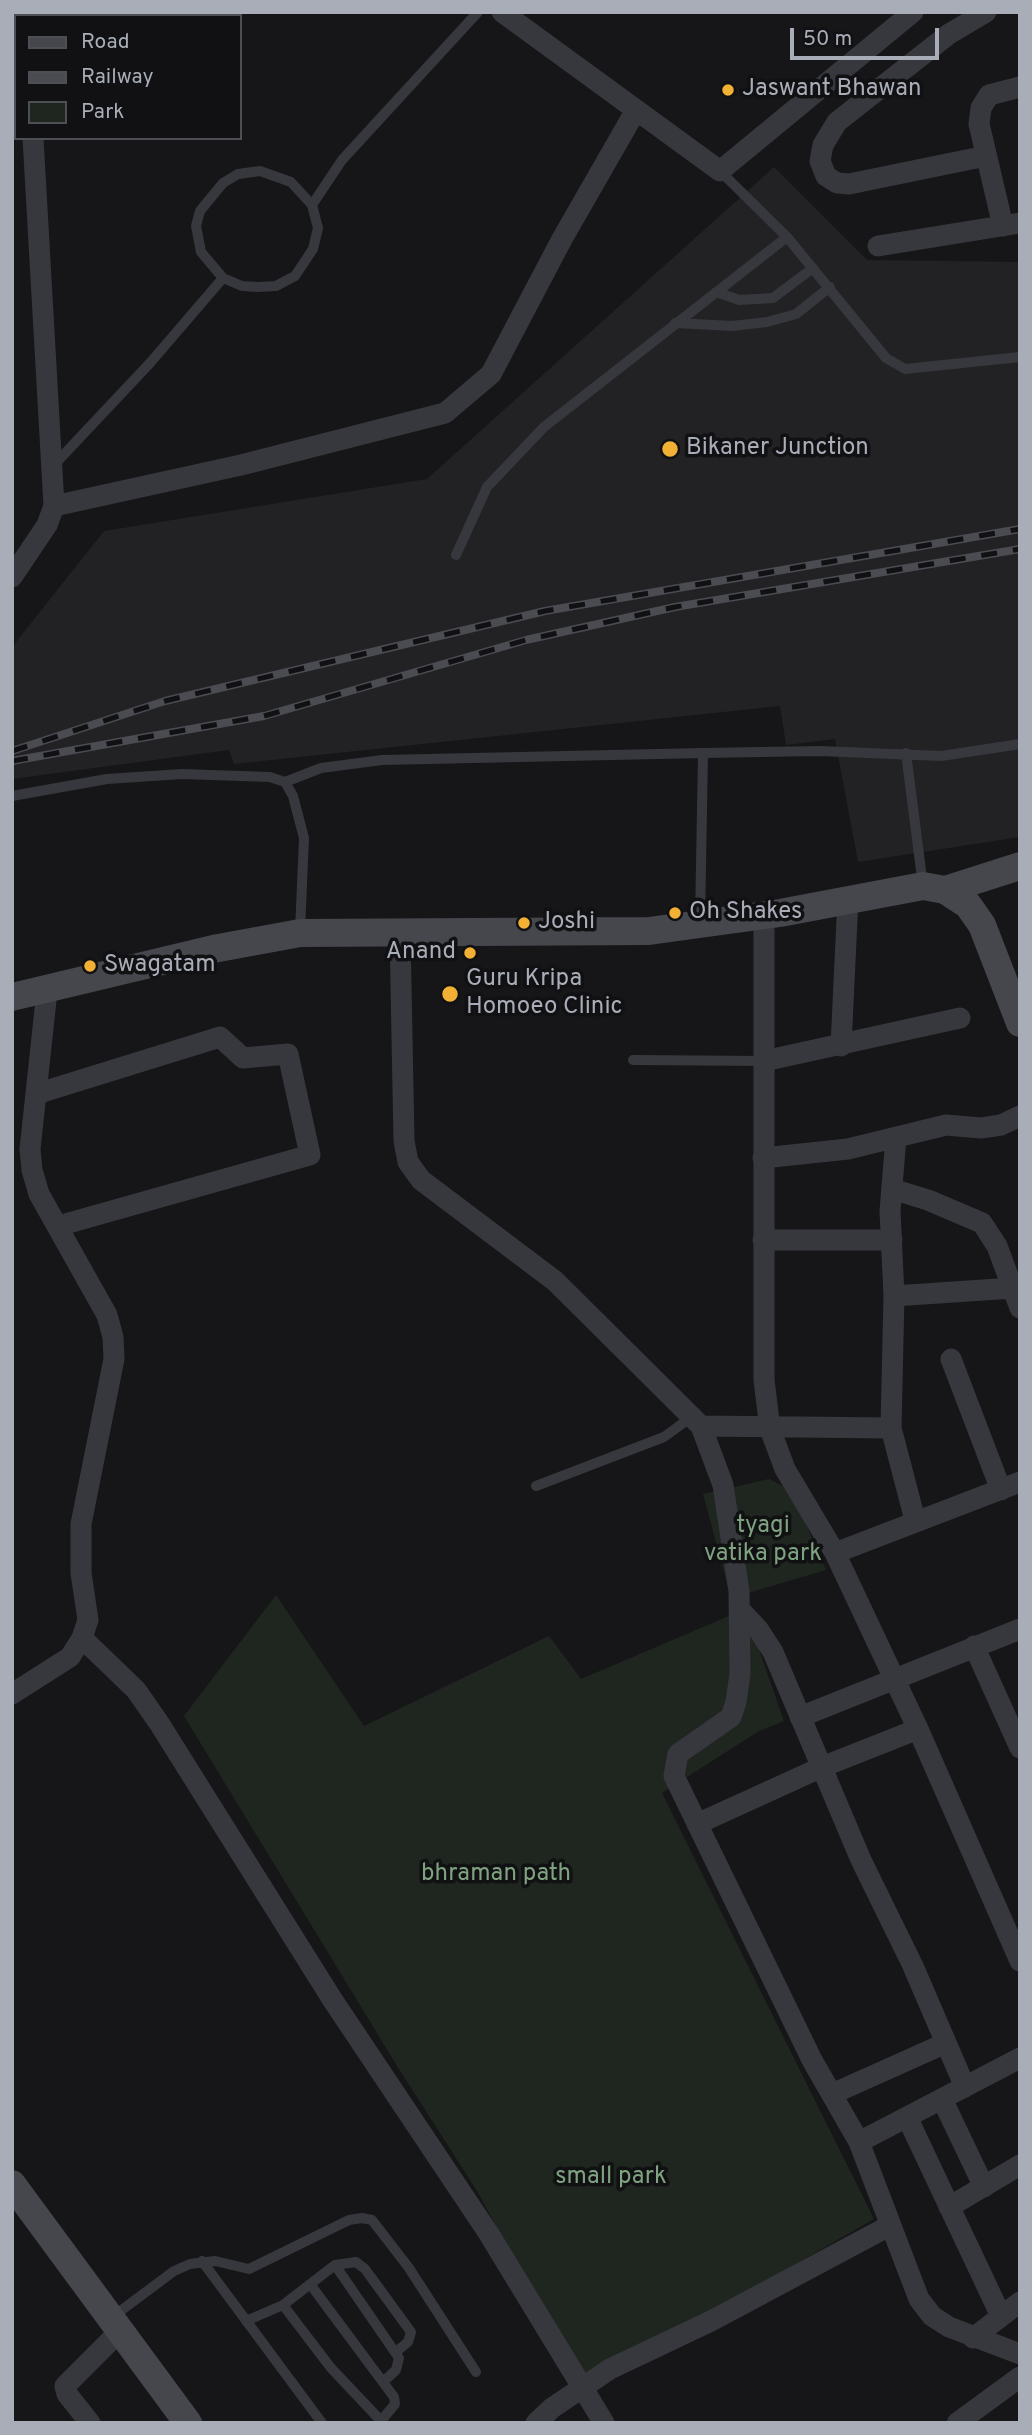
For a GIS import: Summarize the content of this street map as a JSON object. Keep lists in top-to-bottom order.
{
  "parks": ["tyagi vatika park", "bhraman path", "small park"],
  "places": [
    "Jaswant Bhawan",
    "Bikaner Junction",
    "Oh Shakes",
    "Joshi",
    "Anand",
    "Swagatam",
    "Guru Kripa Homoeo Clinic"
  ],
  "legend": ["Road", "Railway", "Park"],
  "scale_bar": "50 m"
}
